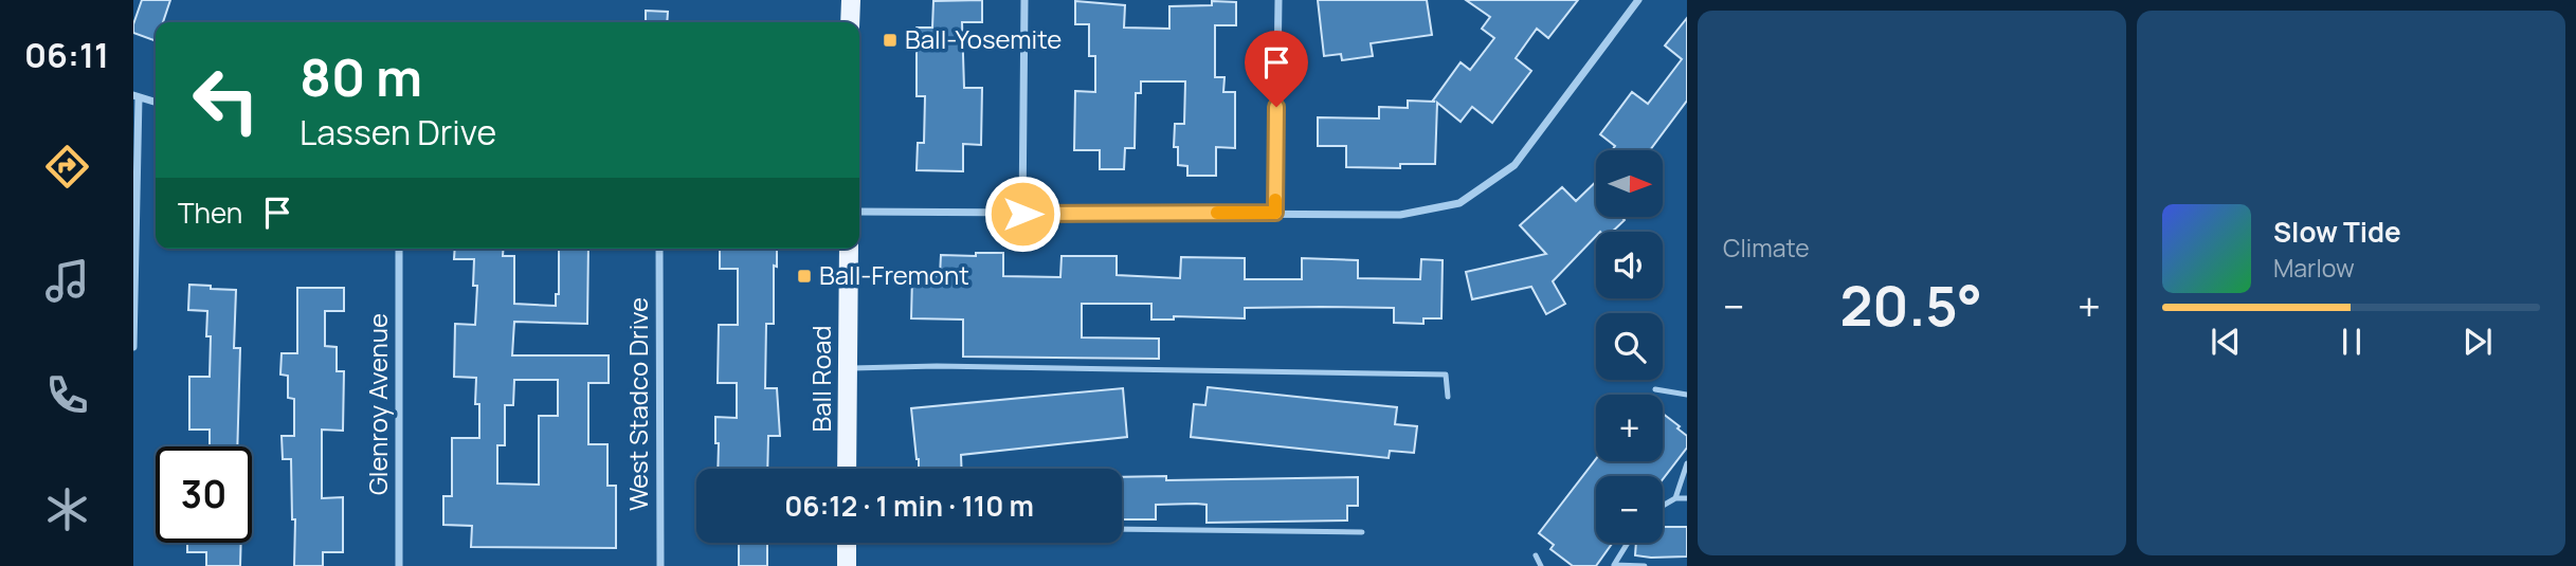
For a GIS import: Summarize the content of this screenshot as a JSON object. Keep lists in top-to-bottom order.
{
  "streets": {
    "main road": ["Ball Road"],
    "street": ["Glenroy Avenue", "West Stadco Drive"]
  },
  "places": {
    "transit": ["Ball-Yosemite", "Ball-Fremont"]
  },
  "north": "right",
  "page": {
    "tabs": "06:11",
    "tile": "Climate",
    "turn": ["80 m", "Lassen Drive"],
    "map_buttons": ["+", "−"],
    "then": "Then",
    "song": ["Slow Tide", "Marlow"],
    "heat": ["−", "20.5°", "+"],
    "limit": "30",
    "trip": "06:12 · 1 min · 110 m"
  }
}
